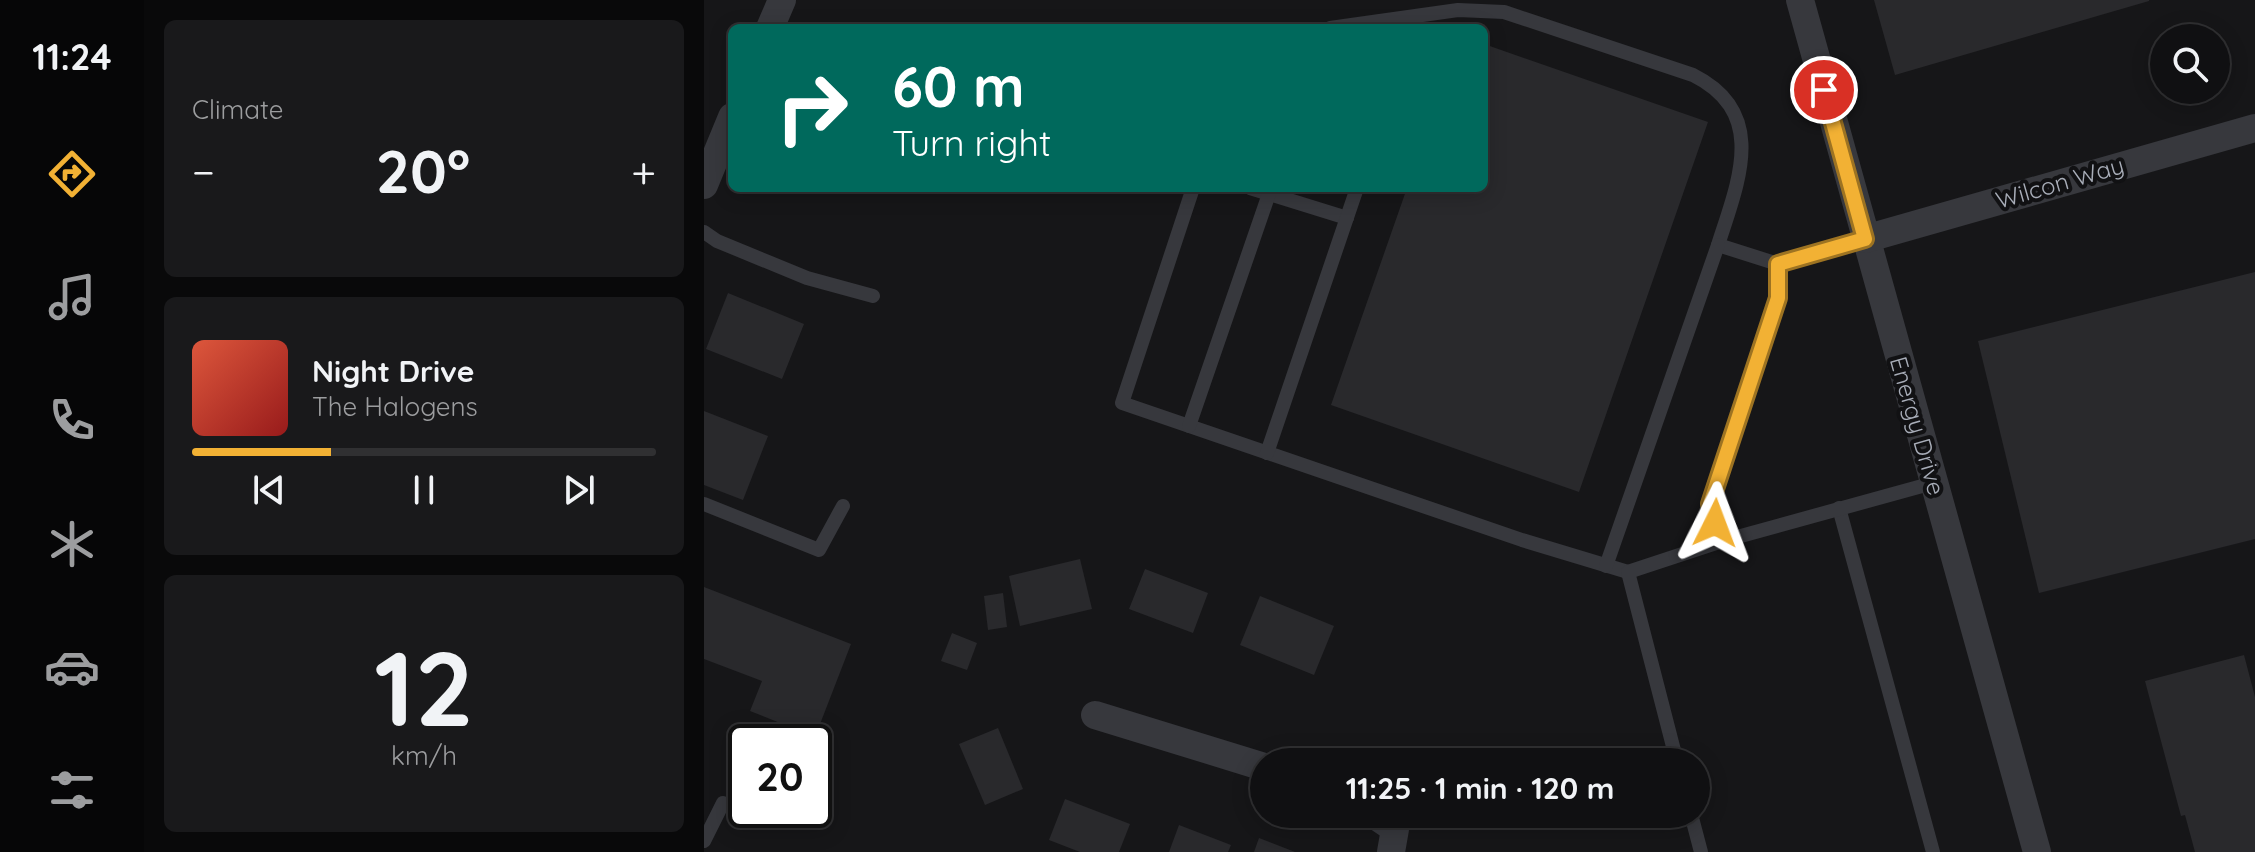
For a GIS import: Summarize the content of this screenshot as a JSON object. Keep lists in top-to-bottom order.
{
  "streets": {
    "street": ["Wilcon Way", "Energy Drive"]
  },
  "crossings": [
    ["Wilcon Way", "Energy Drive"]
  ],
  "page": {
    "tabs": "11:24",
    "tile": [
      "Climate",
      ["12", "km/h"]
    ],
    "turn": ["60 m", "Turn right"],
    "heat": ["−", "20°", "+"],
    "song": ["Night Drive", "The Halogens"],
    "limit": "20",
    "trip": "11:25 · 1 min · 120 m"
  }
}
